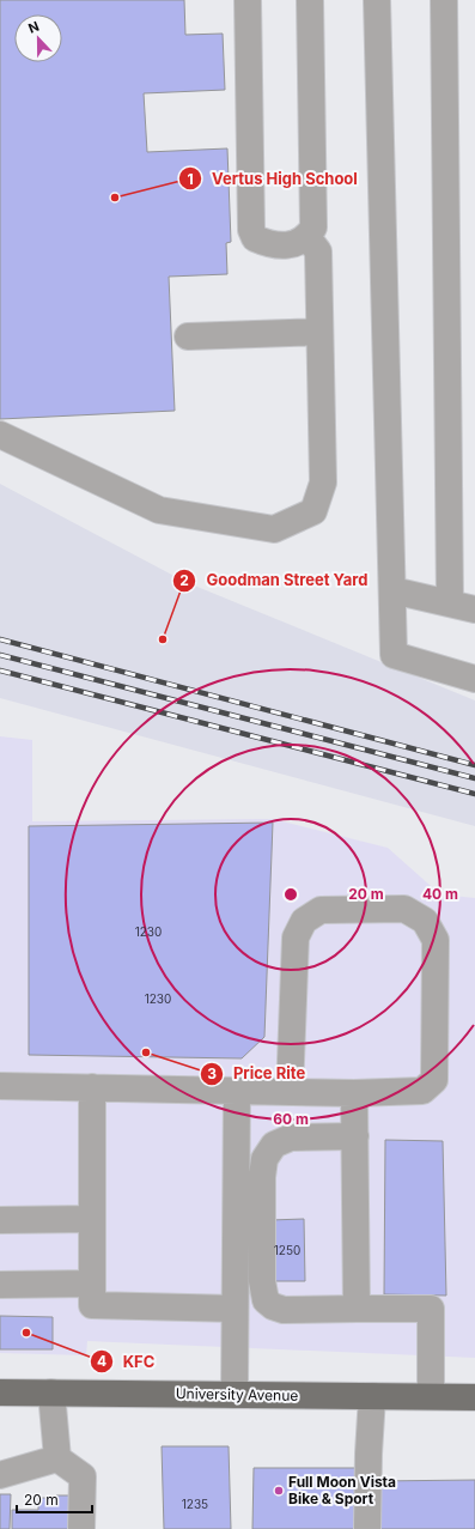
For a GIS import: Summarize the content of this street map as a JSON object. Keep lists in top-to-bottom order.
{
  "streets": {
    "main road": ["University Avenue"]
  },
  "places": [
    "Vertus High School",
    "Goodman Street Yard",
    "Price Rite",
    "KFC",
    "Full Moon Vista Bike & Sport"
  ],
  "house_numbers": [
    "1230",
    "1230",
    "1250",
    "1235"
  ],
  "scale_bar": "20 m",
  "north": "top",
  "rings": ["20 m", "40 m", "60 m"]
}
